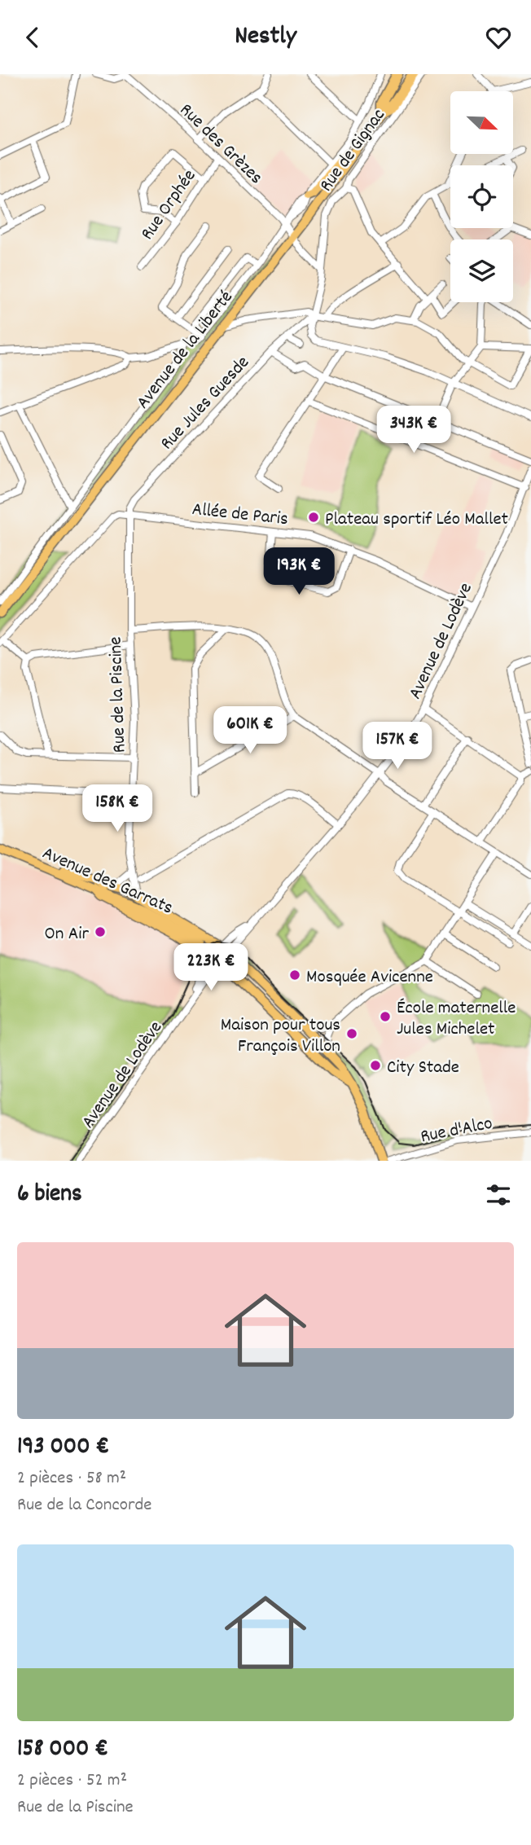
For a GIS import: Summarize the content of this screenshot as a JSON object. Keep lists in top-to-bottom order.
{
  "streets": {
    "main road": ["Avenue de la Liberté", "Avenue des Garrats"],
    "street": [
      "Rue des Grèzes",
      "Rue de Gignac",
      "Rue Orphée",
      "Rue Jules Guesde",
      "Allée de Paris",
      "Avenue de Lodève",
      "Rue de la Piscine",
      "Rue d'Alco"
    ]
  },
  "crossings": [
    ["Rue des Grèzes", "Rue de Gignac"],
    ["Rue des Grèzes", "Rue Orphée"],
    ["Rue des Grèzes", "Avenue de la Liberté"],
    ["Rue de Gignac", "Rue Jules Guesde"],
    ["Rue Jules Guesde", "Allée de Paris"],
    ["Rue Jules Guesde", "Rue de la Piscine"],
    ["Allée de Paris", "Avenue de Lodève"],
    ["Allée de Paris", "Rue de la Piscine"]
  ],
  "places": [
    "Plateau sportif Léo Mallet",
    "On Air",
    "Mosquée Avicenne",
    "École maternelle Jules Michelet",
    "Maison pour tous François Villon",
    "City Stade"
  ],
  "north": "bottom right",
  "page": {
    "header": "Nestly",
    "price": [
      "343K €",
      "193K €",
      "601K €",
      "157K €",
      "158K €",
      "223K €"
    ],
    "heading": "6 biens",
    "list": [
      {
        "name": "193 000 €",
        "note": "2 pièces · 58 m² · Rue de la Concorde"
      },
      {
        "name": "158 000 €",
        "note": "2 pièces · 52 m² · Rue de la Piscine"
      }
    ]
  }
}
